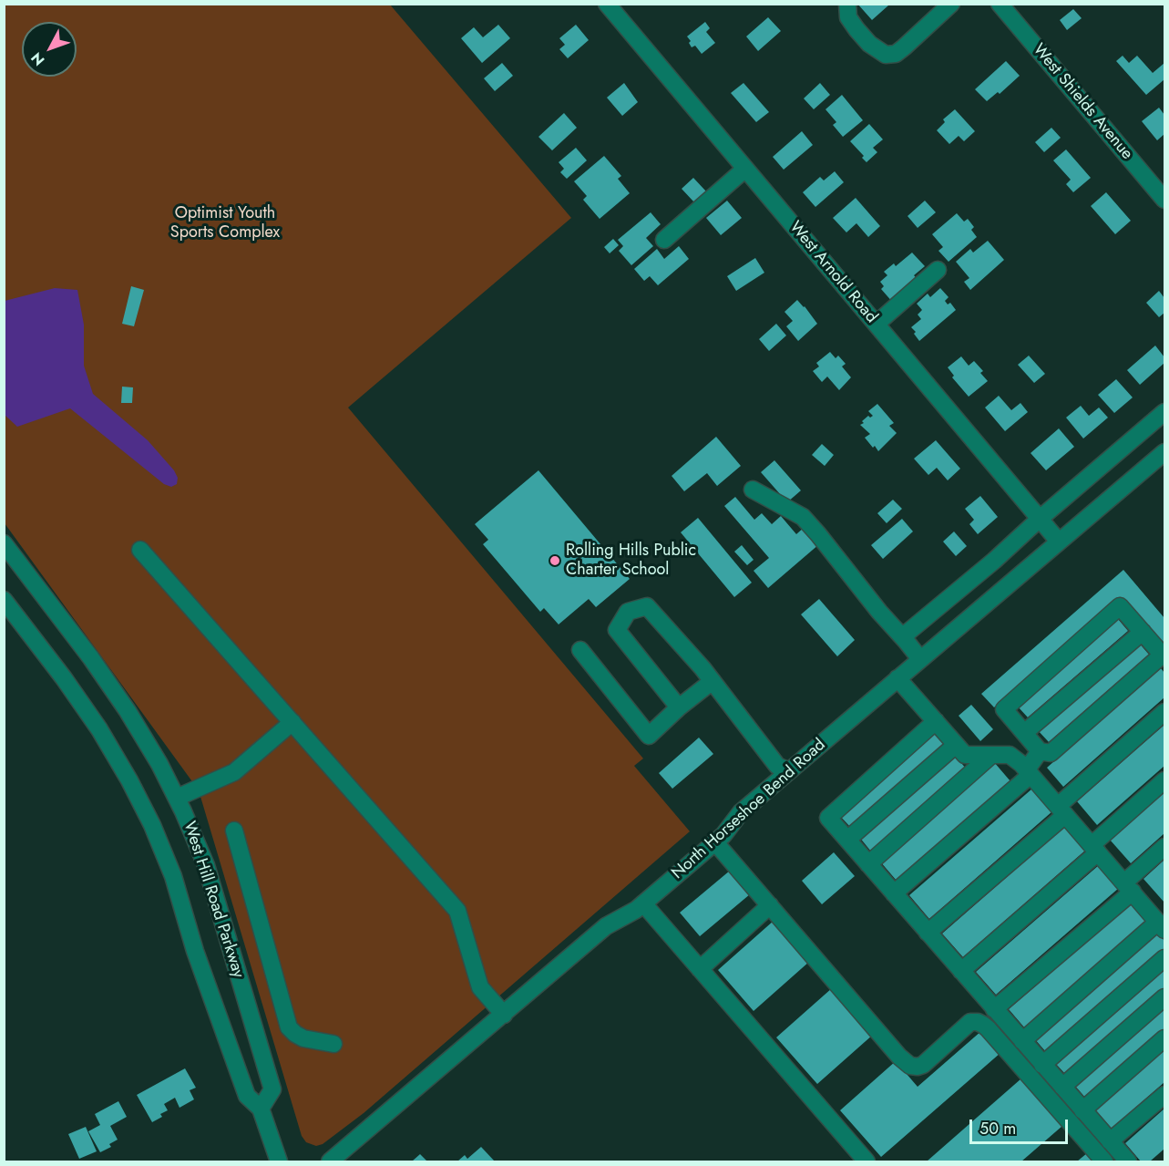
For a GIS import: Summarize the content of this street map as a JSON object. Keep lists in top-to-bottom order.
{
  "streets": {
    "street": [
      "West Shields Avenue",
      "West Arnold Road",
      "North Horseshoe Bend Road",
      "West Hill Road Parkway"
    ]
  },
  "crossings": [
    ["West Arnold Road", "North Horseshoe Bend Road"]
  ],
  "parks": ["Optimist Youth Sports Complex"],
  "places": ["Rolling Hills Public Charter School"],
  "scale_bar": "50 m",
  "north": "bottom left"
}
